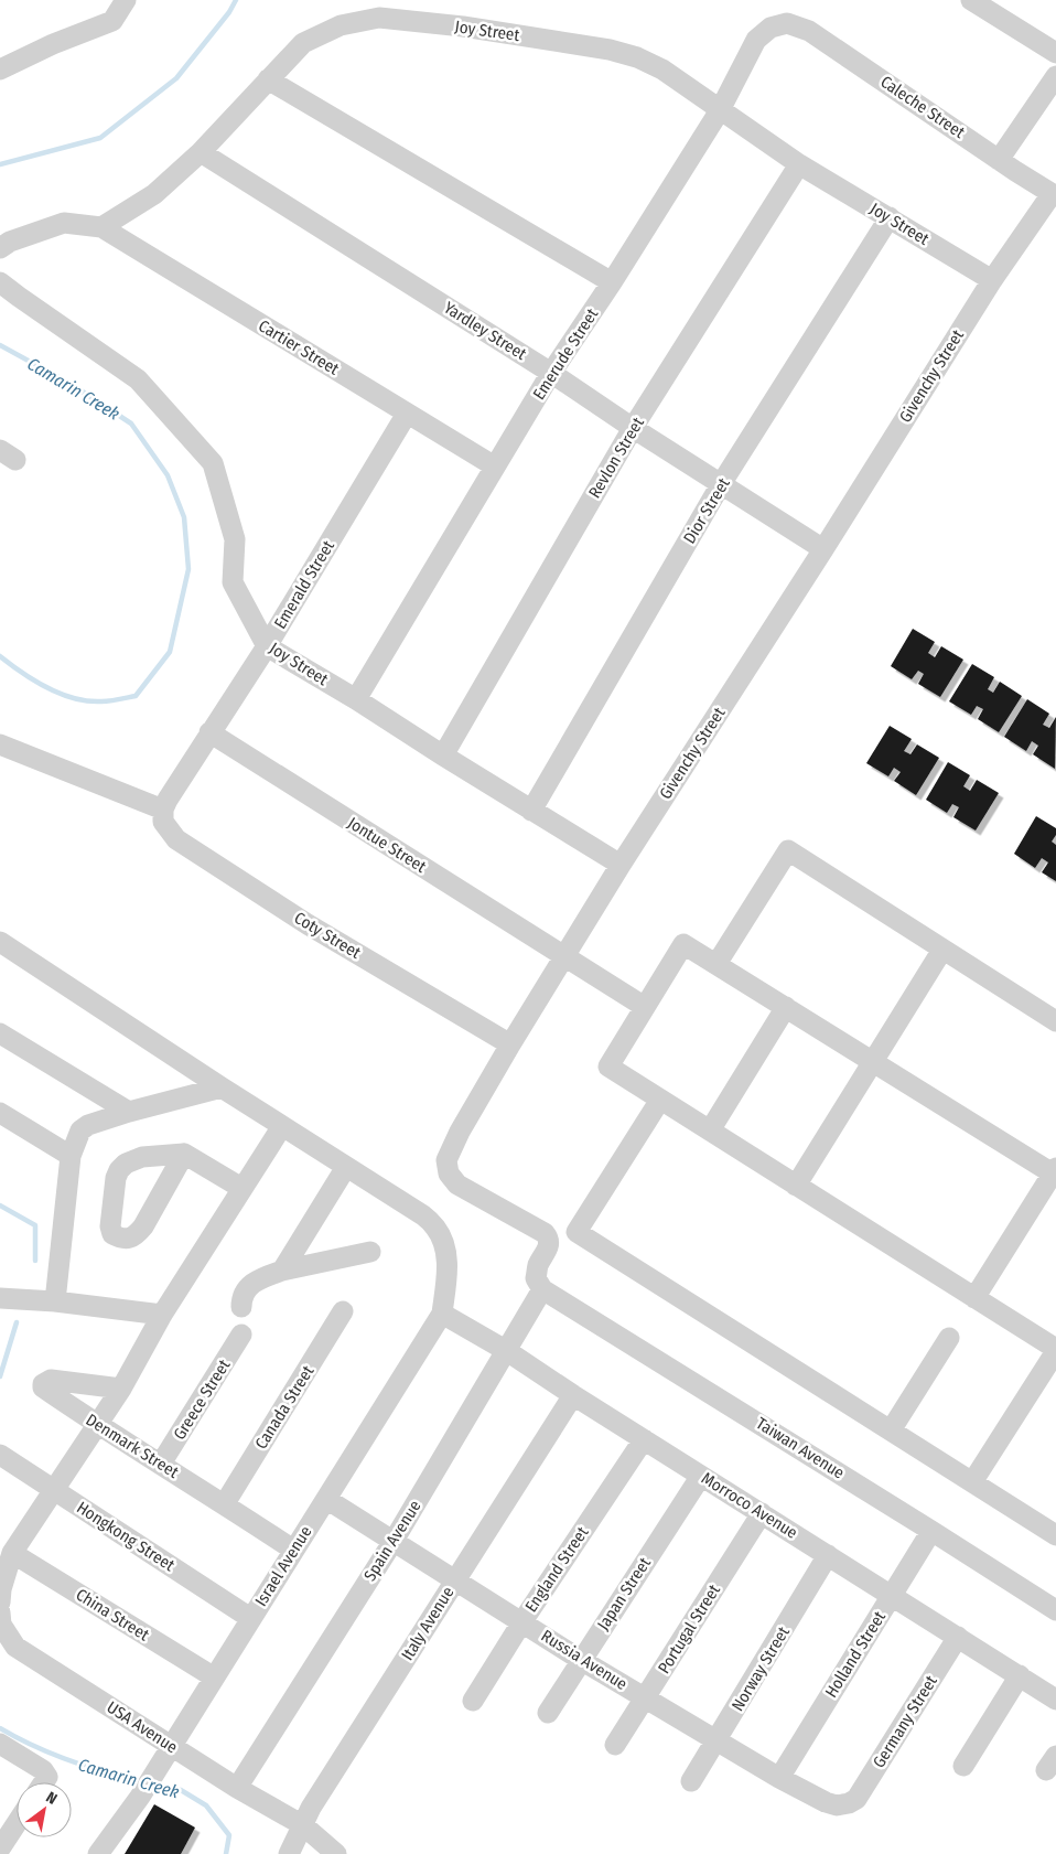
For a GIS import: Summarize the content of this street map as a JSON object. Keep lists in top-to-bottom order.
{
  "streets": {
    "street": [
      "Joy Street",
      "Caleche Street",
      "Yardley Street",
      "Cartier Street",
      "Emerude Street",
      "Givenchy Street",
      "Revlon Street",
      "Dior Street",
      "Emerald Street",
      "Jontue Street",
      "Coty Street",
      "Greece Street",
      "Canada Street",
      "Denmark Street",
      "Taiwan Avenue",
      "Morroco Avenue",
      "Hongkong Street",
      "Spain Avenue",
      "Israel Avenue",
      "England Street",
      "Japan Street",
      "China Street",
      "Italy Avenue",
      "Portugal Street",
      "Holland Street",
      "Russia Avenue",
      "Norway Street",
      "Germany Street",
      "USA Avenue"
    ]
  },
  "crossings": [
    ["Joy Street", "Yardley Street"],
    ["Joy Street", "Cartier Street"],
    ["Joy Street", "Emerude Street"],
    ["Joy Street", "Givenchy Street"],
    ["Joy Street", "Revlon Street"],
    ["Joy Street", "Dior Street"],
    ["Joy Street", "Emerald Street"],
    ["Caleche Street", "Emerude Street"],
    ["Caleche Street", "Givenchy Street"],
    ["Yardley Street", "Emerude Street"],
    ["Yardley Street", "Givenchy Street"],
    ["Yardley Street", "Revlon Street"],
    ["Yardley Street", "Dior Street"],
    ["Cartier Street", "Emerude Street"],
    ["Cartier Street", "Emerald Street"],
    ["Givenchy Street", "Jontue Street"],
    ["Givenchy Street", "Coty Street"],
    ["Givenchy Street", "Taiwan Avenue"],
    ["Givenchy Street", "Spain Avenue"],
    ["Emerald Street", "Jontue Street"],
    ["Emerald Street", "Coty Street"],
    ["Greece Street", "Denmark Street"],
    ["Canada Street", "Denmark Street"],
    ["Denmark Street", "Israel Avenue"],
    ["Taiwan Avenue", "Spain Avenue"],
    ["Taiwan Avenue", "Holland Street"],
    ["Morroco Avenue", "Spain Avenue"],
    ["Morroco Avenue", "Israel Avenue"],
    ["Morroco Avenue", "England Street"],
    ["Morroco Avenue", "Japan Street"],
    ["Morroco Avenue", "Italy Avenue"],
    ["Morroco Avenue", "Portugal Street"],
    ["Morroco Avenue", "Holland Street"],
    ["Morroco Avenue", "Norway Street"],
    ["Morroco Avenue", "Germany Street"],
    ["Hongkong Street", "Israel Avenue"],
    ["Spain Avenue", "Russia Avenue"],
    ["Spain Avenue", "USA Avenue"],
    ["Israel Avenue", "China Street"],
    ["Israel Avenue", "Russia Avenue"],
    ["Israel Avenue", "USA Avenue"],
    ["England Street", "Russia Avenue"],
    ["Japan Street", "Russia Avenue"],
    ["Italy Avenue", "Russia Avenue"],
    ["Italy Avenue", "USA Avenue"],
    ["Portugal Street", "Russia Avenue"],
    ["Holland Street", "Russia Avenue"],
    ["Russia Avenue", "Norway Street"],
    ["Russia Avenue", "Germany Street"]
  ],
  "water": ["Camarin Creek"],
  "north": "top right"
}
